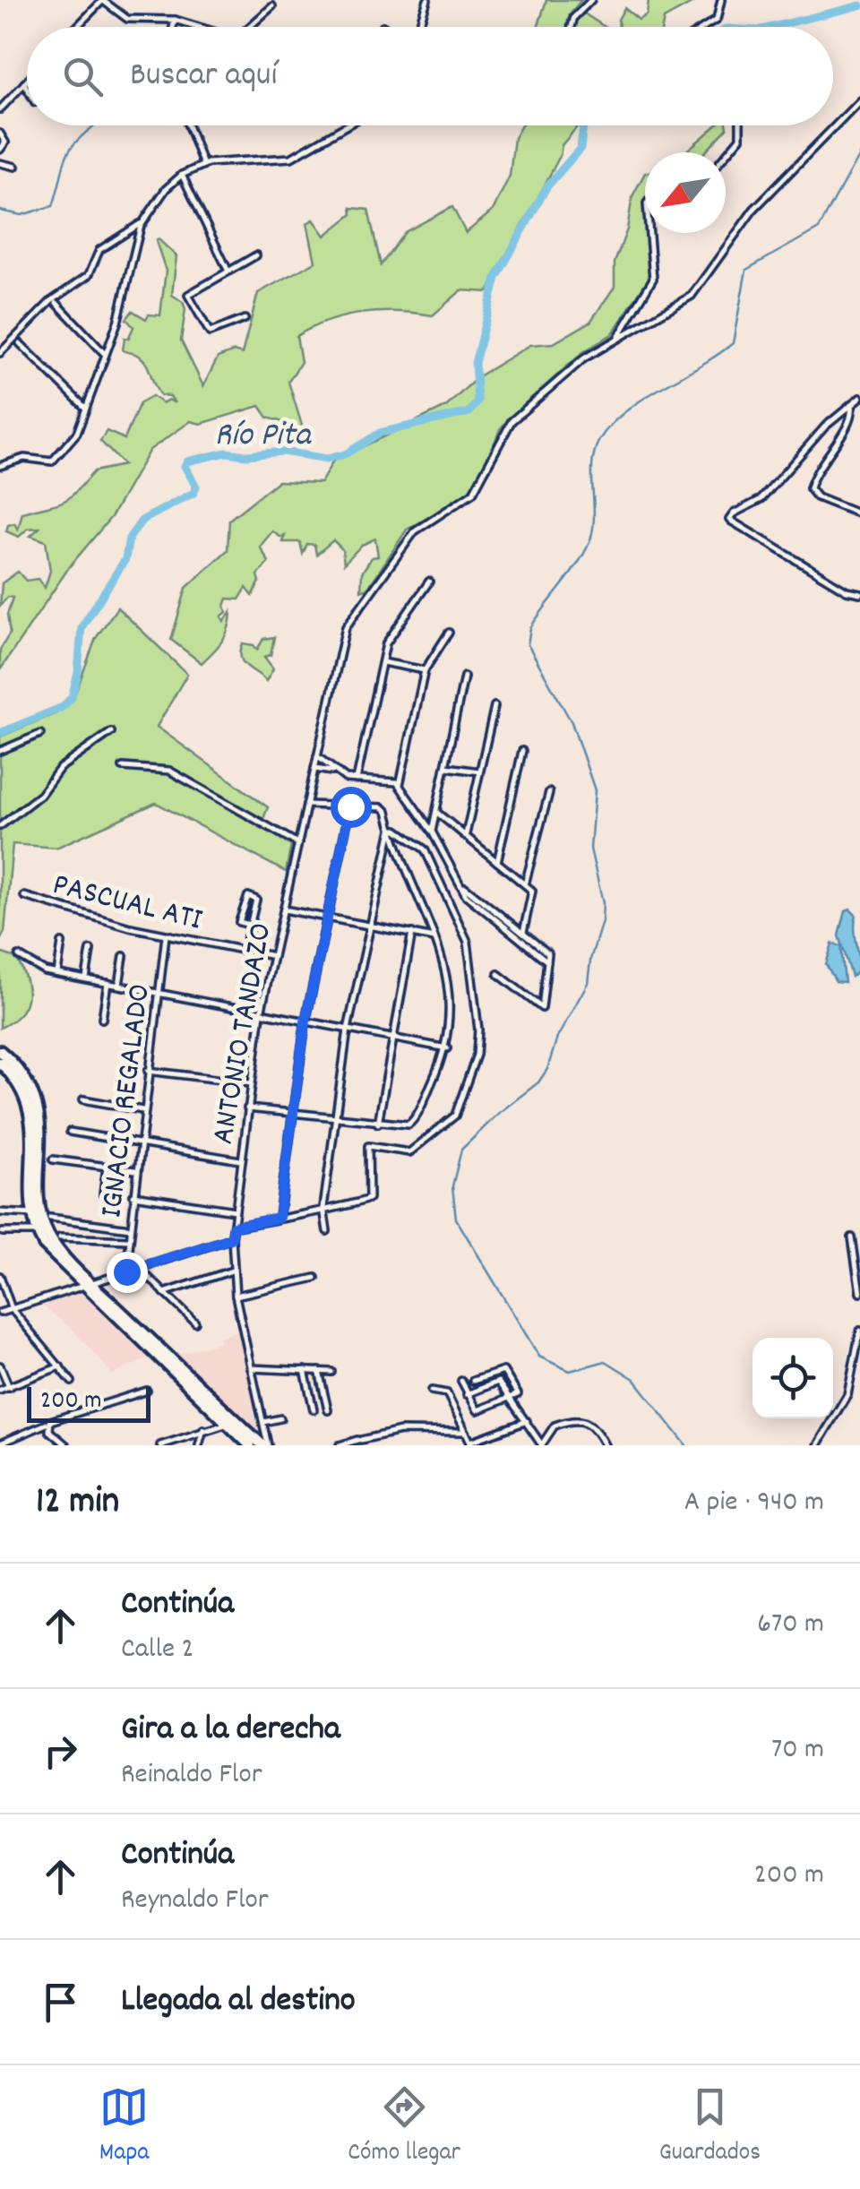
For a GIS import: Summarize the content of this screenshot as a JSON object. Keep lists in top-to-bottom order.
{
  "streets": {
    "street": ["PASCUAL ATI", "ANTONIO TANDAZO", "IGNACIO REGALADO"]
  },
  "crossings": [
    ["PASCUAL ATI", "ANTONIO TANDAZO"],
    ["PASCUAL ATI", "IGNACIO REGALADO"]
  ],
  "water": ["Río Pita"],
  "scale_bar": "200 m",
  "north": "bottom left",
  "page": {
    "search": "Buscar aquí",
    "scale": "200 m",
    "heading": ["12 min", "A pie · 940 m"],
    "list": [
      ["Continúa", "Calle 2", "670 m"],
      ["Gira a la derecha", "Reinaldo Flor", "70 m"],
      ["Continúa", "Reynaldo Flor", "200 m"],
      "Llegada al destino"
    ],
    "nav": ["Mapa", "Cómo llegar", "Guardados"]
  }
}
